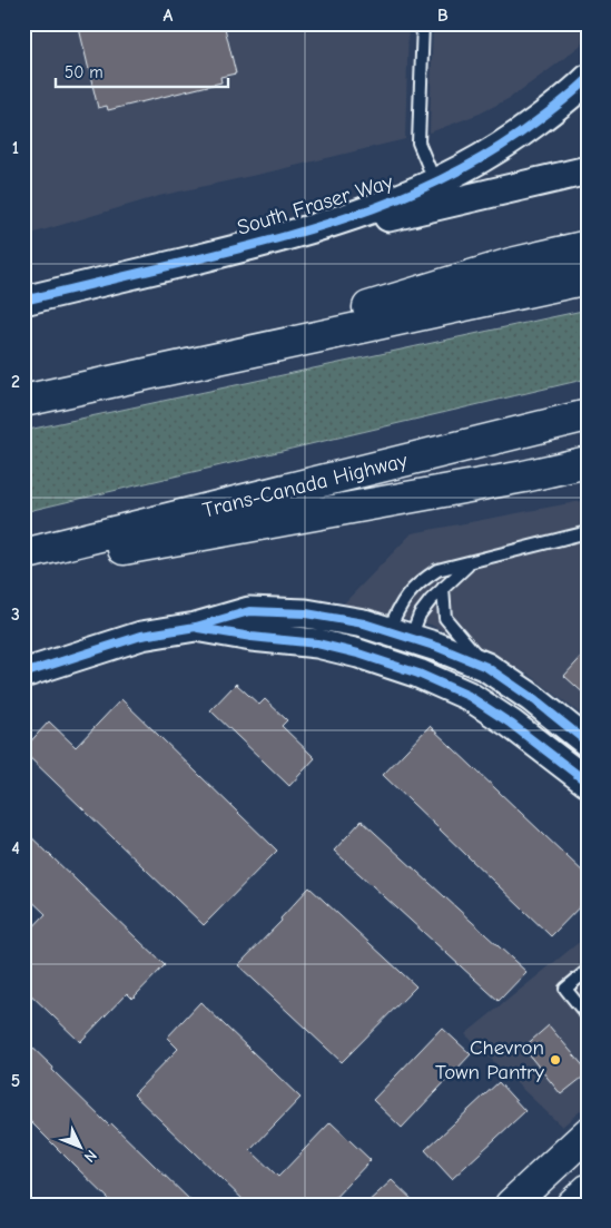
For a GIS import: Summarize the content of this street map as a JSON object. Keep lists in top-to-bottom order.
{
  "streets": {
    "main road": ["Trans-Canada Highway"],
    "street": ["South Fraser Way"]
  },
  "places": ["Chevron Town Pantry"],
  "scale_bar": "50 m",
  "north": "bottom right",
  "grid": {
    "columns": ["A", "B"],
    "rows": [
      "1",
      "2",
      "3",
      "4",
      "5"
    ]
  }
}
